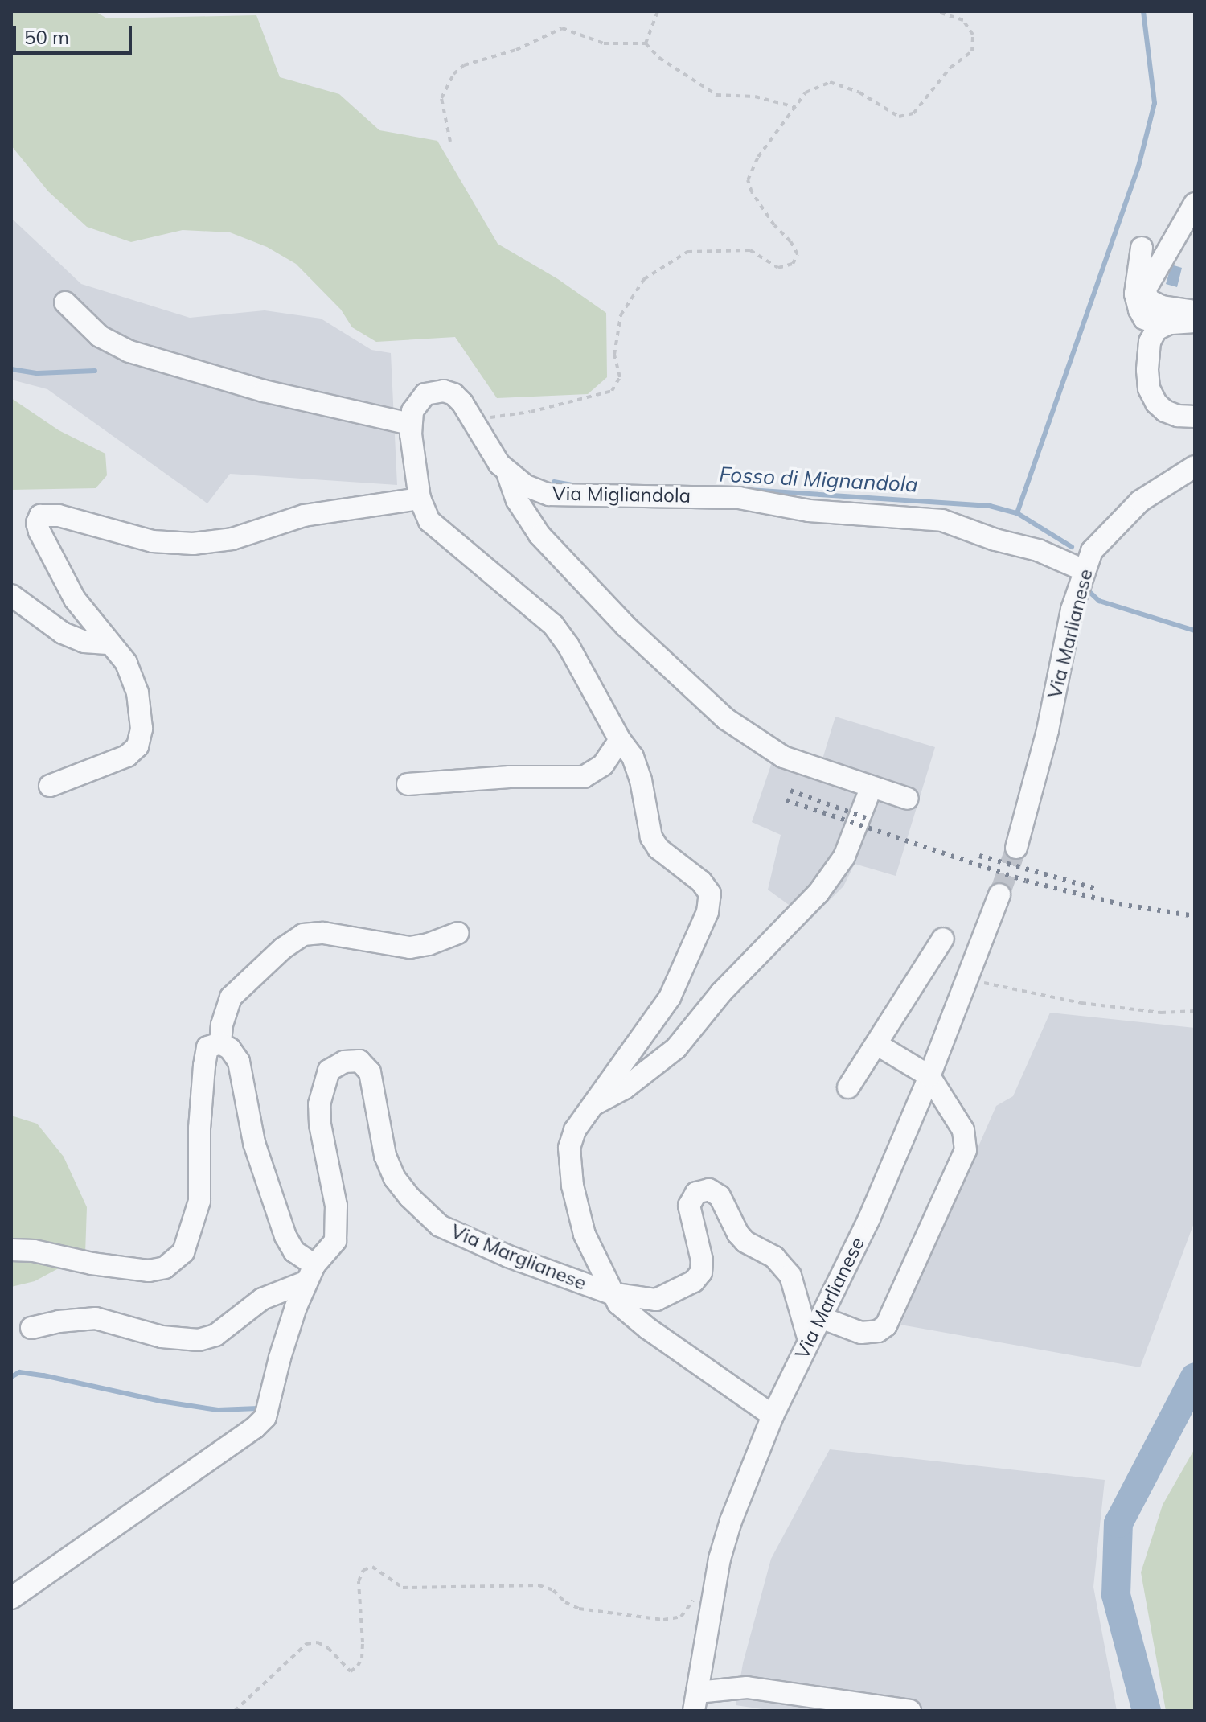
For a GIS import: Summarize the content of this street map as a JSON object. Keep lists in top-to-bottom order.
{
  "streets": {
    "street": ["Via Migliandola", "Via Marlianese", "Via Marglianese"]
  },
  "crossings": [
    ["Via Migliandola", "Via Marlianese"],
    ["Via Marlianese", "Via Marglianese"]
  ],
  "water": ["Fosso di Mignandola"],
  "scale_bar": "50 m"
}
